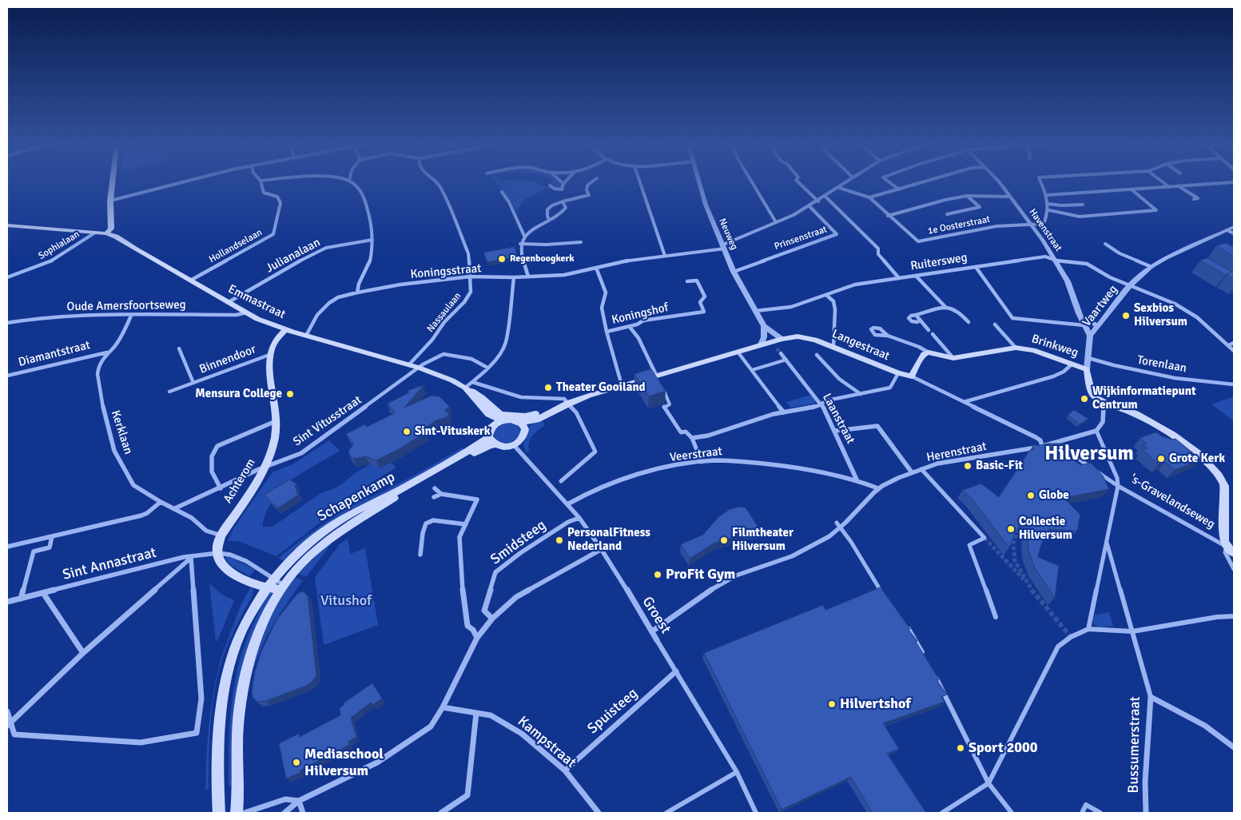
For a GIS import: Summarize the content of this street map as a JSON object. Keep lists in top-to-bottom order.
{
  "streets": {
    "main road": [
      "Emmastraat",
      "Langestraat",
      "Brinkweg",
      "Achterom",
      "Schapenkamp"
    ],
    "street": [
      "1e Oosterstraat",
      "Havenstraat",
      "Neuweg",
      "Prinsenstraat",
      "Sophialaan",
      "Hollandselaan",
      "Julianalaan",
      "Ruitersweg",
      "Koningsstraat",
      "Oude Amersfoortseweg",
      "Vaartweg",
      "Nassaulaan",
      "Koningshof",
      "Diamantstraat",
      "Binnendoor",
      "Torenlaan",
      "Laanstraat",
      "Sint Vitusstraat",
      "Kerklaan",
      "Herenstraat",
      "Veerstraat",
      "'s-Gravelandseweg",
      "Smidsteeg",
      "Sint Annastraat",
      "Groest",
      "Spuisteeg",
      "Kampstraat",
      "Bussumerstraat"
    ]
  },
  "crossings": [
    ["1e Oosterstraat", "Havenstraat"],
    ["1e Oosterstraat", "Koningsstraat"],
    ["Havenstraat", "Ruitersweg"],
    ["Havenstraat", "Vaartweg"],
    ["Neuweg", "Prinsenstraat"],
    ["Neuweg", "Ruitersweg"],
    ["Neuweg", "Koningsstraat"],
    ["Neuweg", "Langestraat"],
    ["Prinsenstraat", "Koningsstraat"],
    ["Sophialaan", "Emmastraat"],
    ["Hollandselaan", "Emmastraat"],
    ["Julianalaan", "Emmastraat"],
    ["Ruitersweg", "Vaartweg"],
    ["Koningsstraat", "Emmastraat"],
    ["Koningsstraat", "Nassaulaan"],
    ["Emmastraat", "Oude Amersfoortseweg"],
    ["Emmastraat", "Nassaulaan"],
    ["Emmastraat", "Langestraat"],
    ["Emmastraat", "Sint Vitusstraat"],
    ["Emmastraat", "Achterom"],
    ["Emmastraat", "Schapenkamp"],
    ["Emmastraat", "Groest"],
    ["Oude Amersfoortseweg", "Kerklaan"],
    ["Vaartweg", "Brinkweg"],
    ["Vaartweg", "Torenlaan"],
    ["Langestraat", "Herenstraat"],
    ["Langestraat", "Schapenkamp"],
    ["Langestraat", "Groest"],
    ["Diamantstraat", "Kerklaan"],
    ["Binnendoor", "Achterom"],
    ["Laanstraat", "Veerstraat"],
    ["Sint Vitusstraat", "Kerklaan"],
    ["Sint Vitusstraat", "Achterom"],
    ["Kerklaan", "Achterom"],
    ["Herenstraat", "'s-Gravelandseweg"],
    ["Herenstraat", "Groest"],
    ["Veerstraat", "Groest"],
    ["Achterom", "Sint Annastraat"],
    ["Schapenkamp", "Groest"],
    ["Smidsteeg", "Groest"],
    ["Groest", "Spuisteeg"],
    ["Spuisteeg", "Kampstraat"]
  ],
  "districts": ["Hilversum"],
  "parks": ["Vitushof"],
  "places": [
    "Regenboogkerk",
    "Sexbios Hilversum",
    "Theater Gooiland",
    "Mensura College",
    "Wijkinformatiepunt Centrum",
    "Sint-Vituskerk",
    "Grote Kerk",
    "Basic-Fit",
    "Globe",
    "Collectie Hilversum",
    "PersonalFitness Nederland",
    "Filmtheater Hilversum",
    "ProFit Gym",
    "Hilvertshof",
    "Sport 2000",
    "Mediaschool Hilversum"
  ]
}
